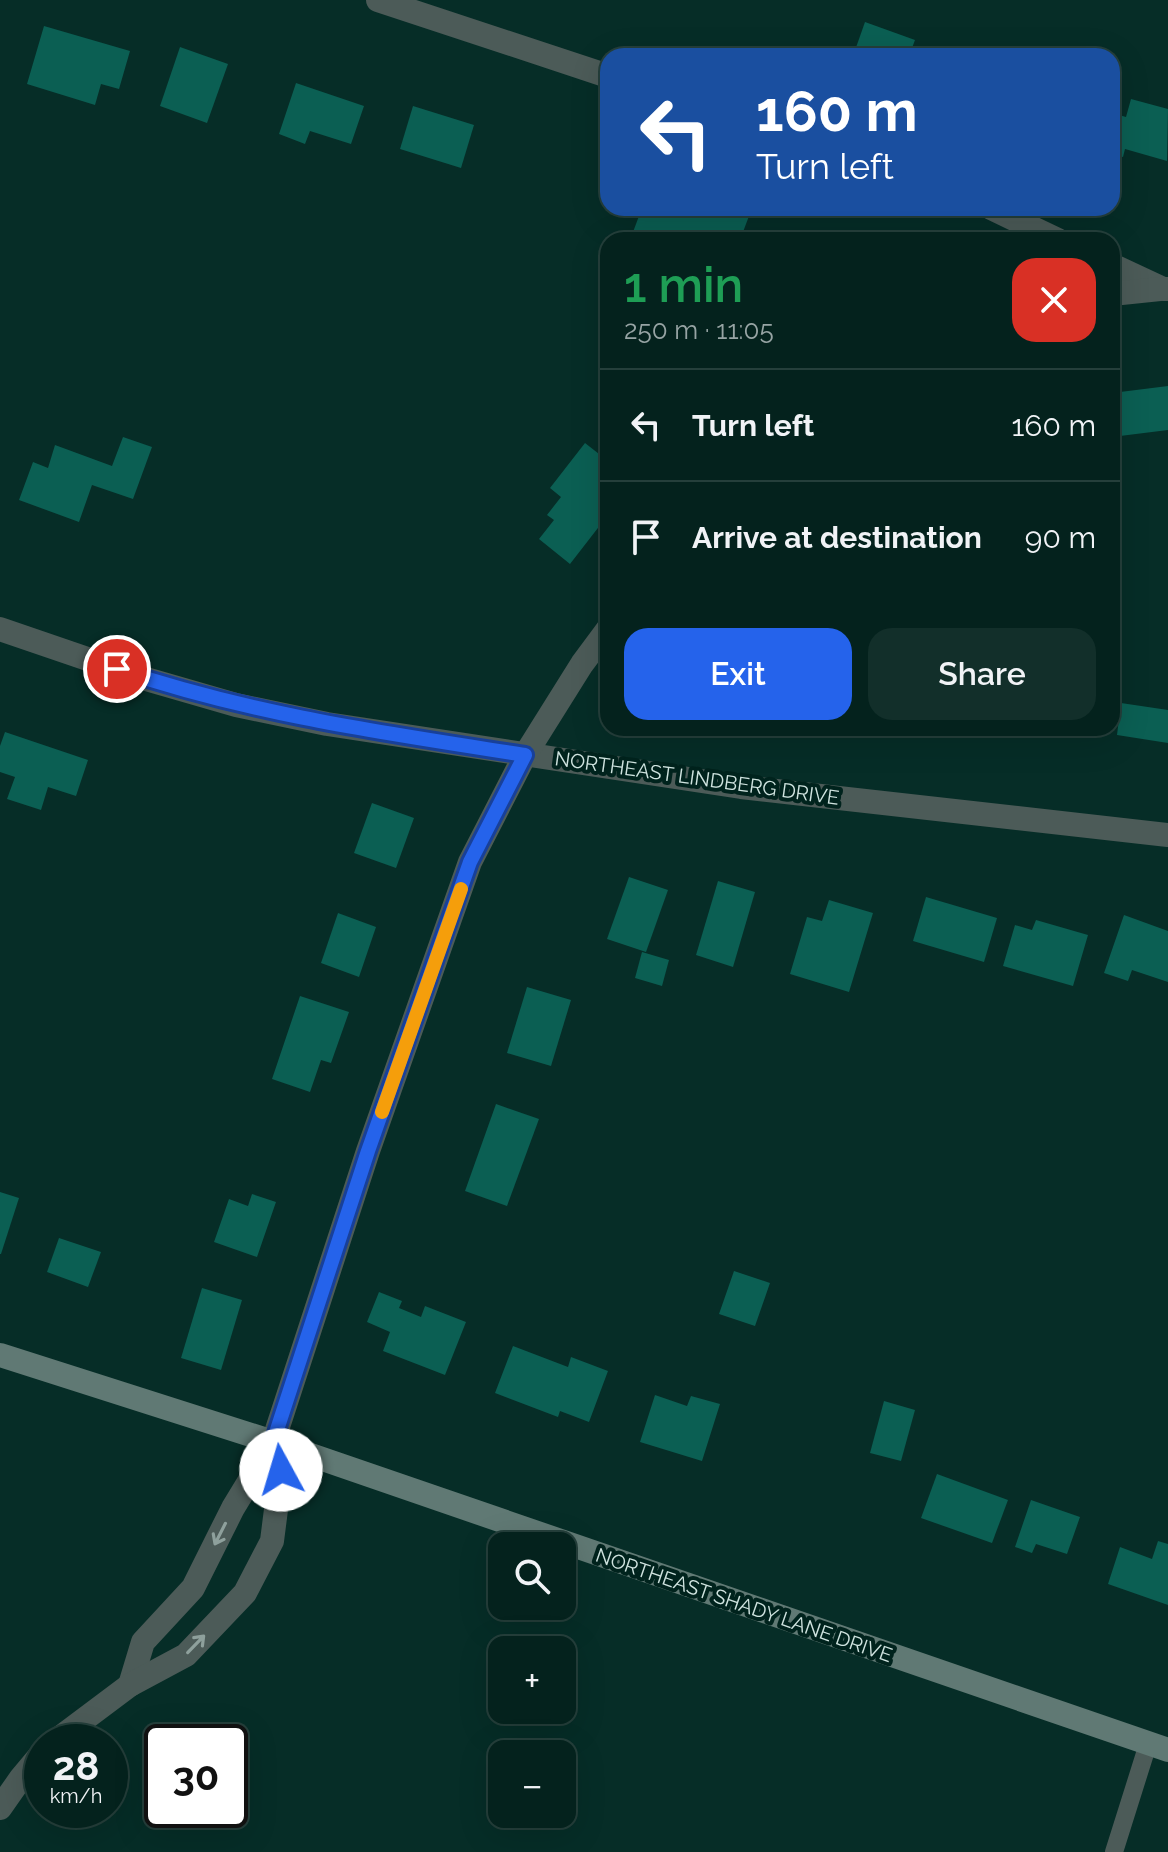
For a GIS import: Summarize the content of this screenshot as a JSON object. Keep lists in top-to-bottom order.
{
  "streets": {
    "street": ["NORTHEAST LINDBERG DRIVE", "NORTHEAST SHADY LANE DRIVE"]
  },
  "page": {
    "turn": ["160 m", "Turn left"],
    "heading": ["1 min", "250 m · 11:05"],
    "list": [
      {
        "name": "Turn left",
        "value": "160 m"
      },
      {
        "name": "Arrive at destination",
        "value": "90 m"
      }
    ],
    "buttons": ["Exit", "Share"],
    "map_buttons": ["+", "−"],
    "speed": "28 km/h",
    "limit": "30"
  }
}
